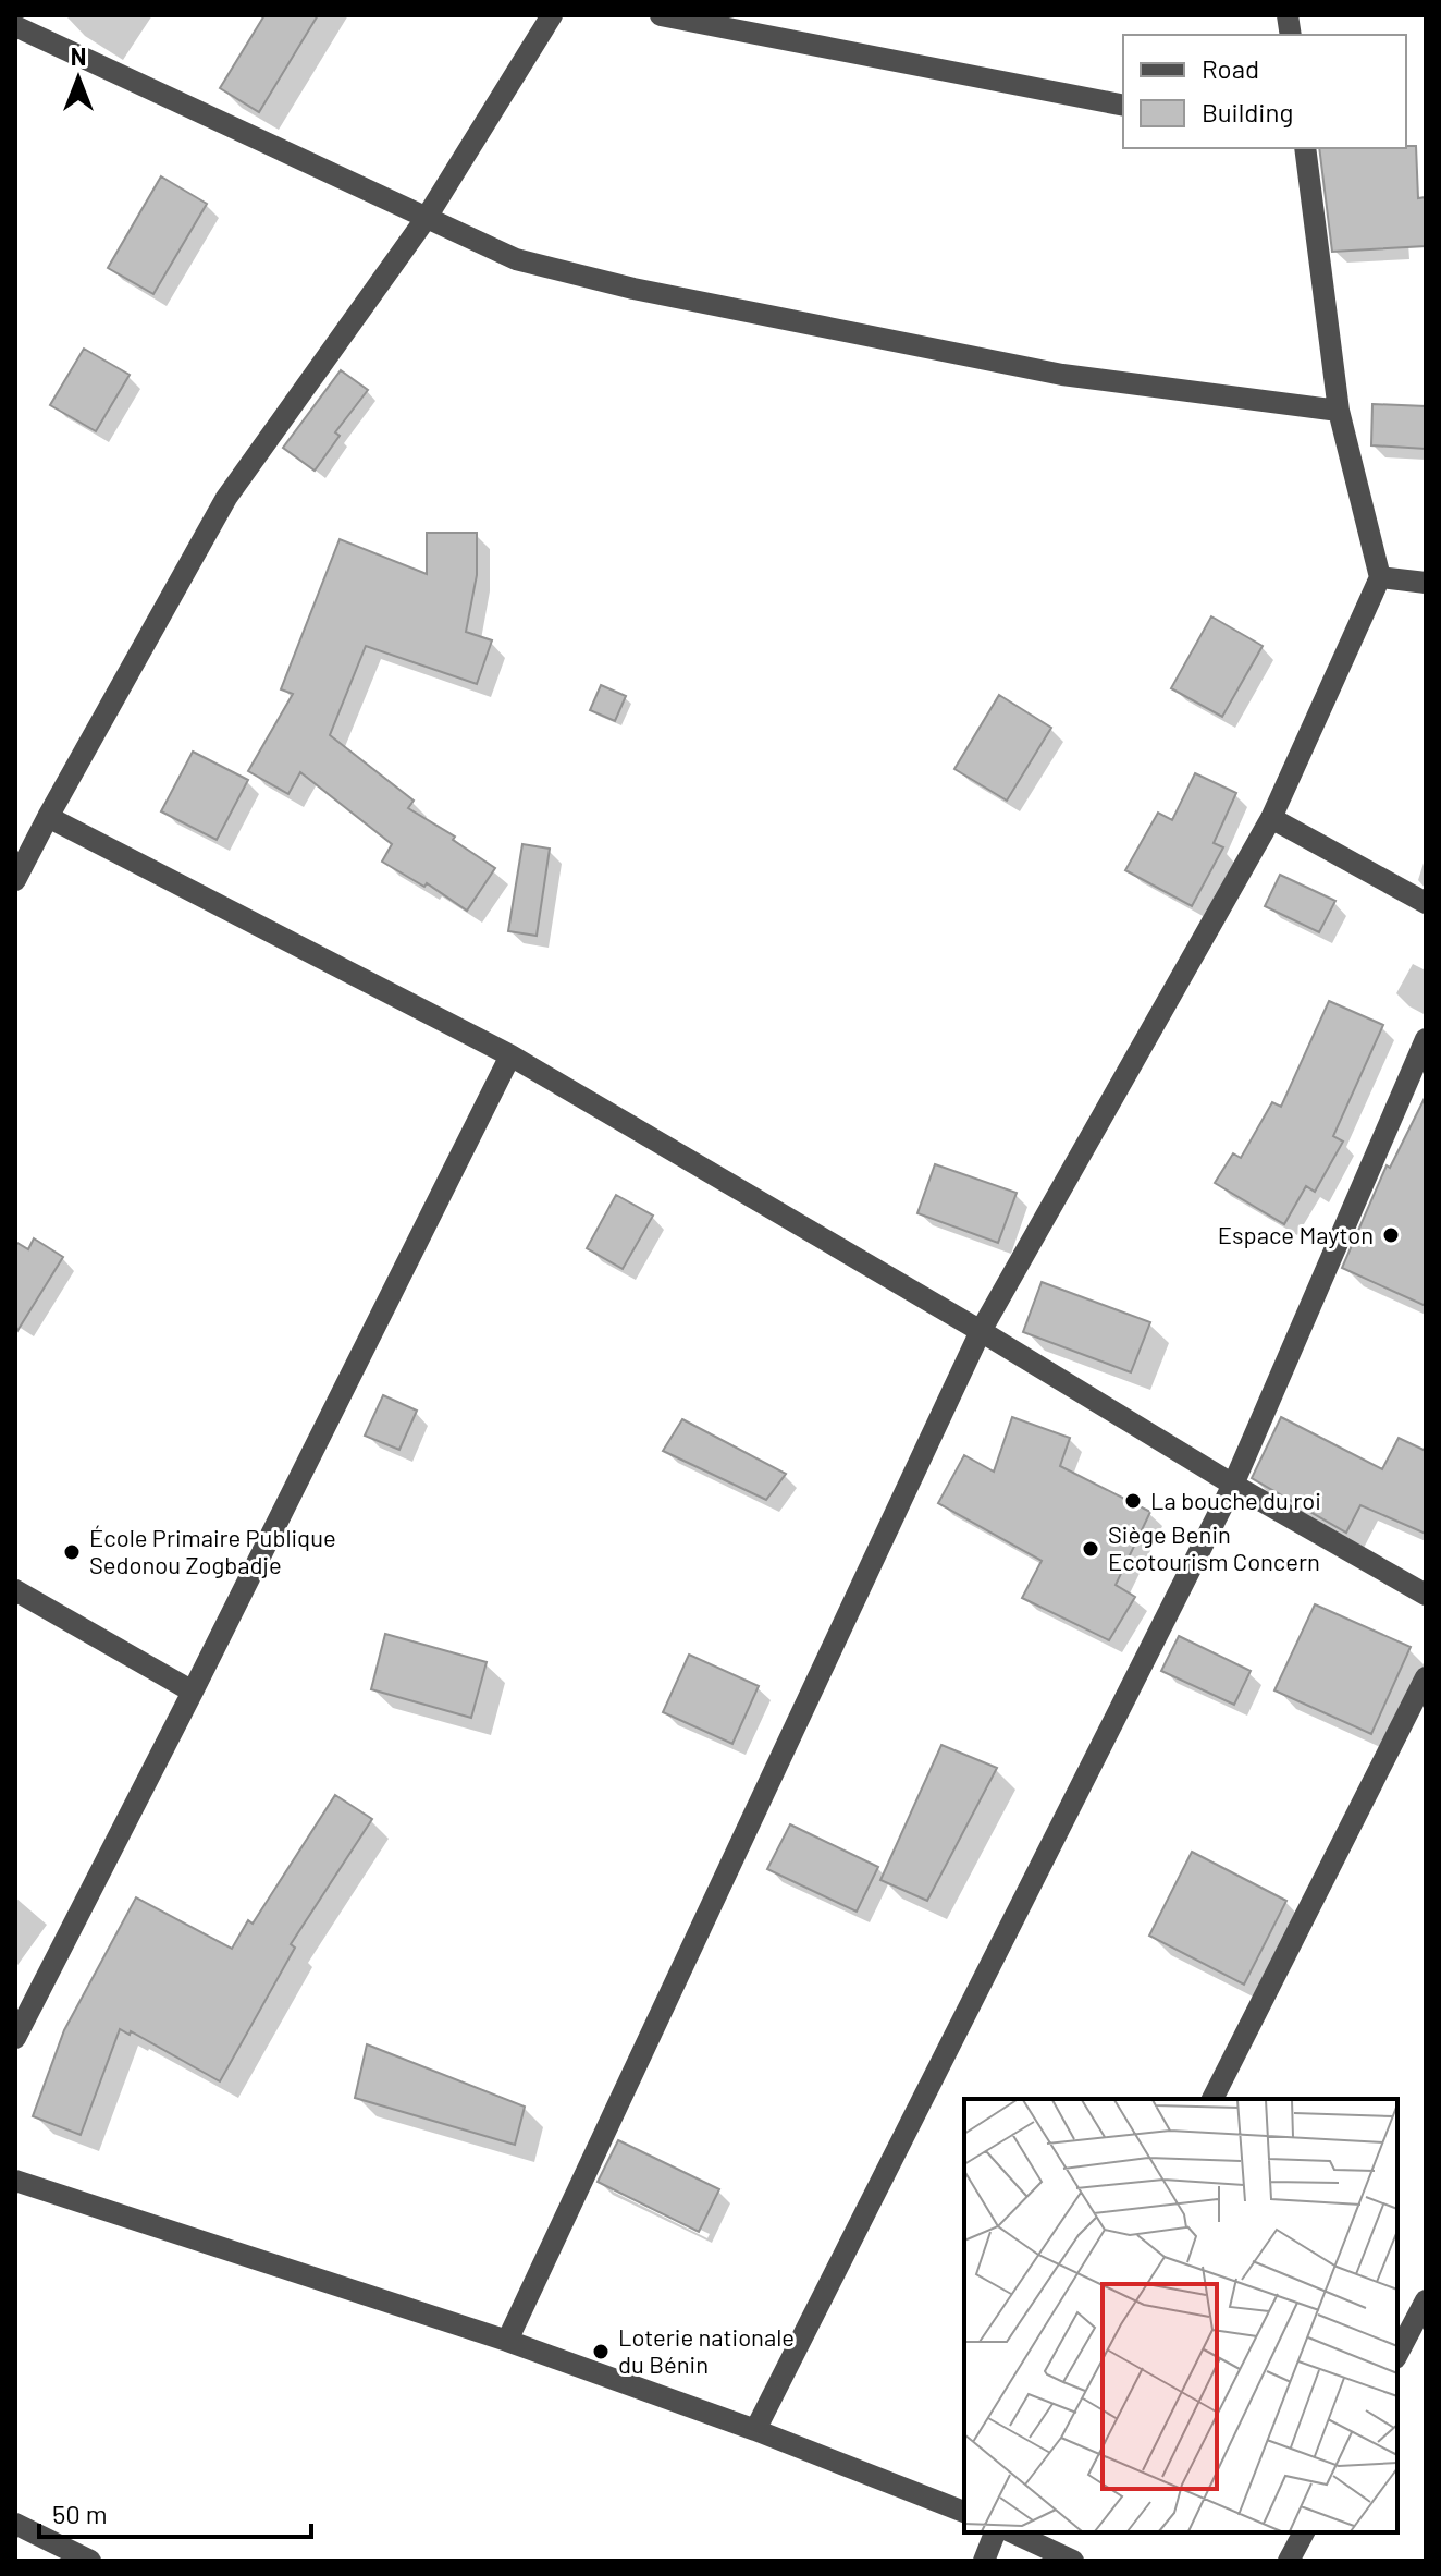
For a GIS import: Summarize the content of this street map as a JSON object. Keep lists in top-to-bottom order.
{
  "places": [
    "Espace Mayton",
    "La bouche du roi",
    "Siège Benin Ecotourism Concern",
    "École Primaire Publique Sedonou Zogbadje",
    "Loterie nationale du Bénin"
  ],
  "legend": ["Road", "Building"],
  "scale_bar": "50 m",
  "north": "top"
}
